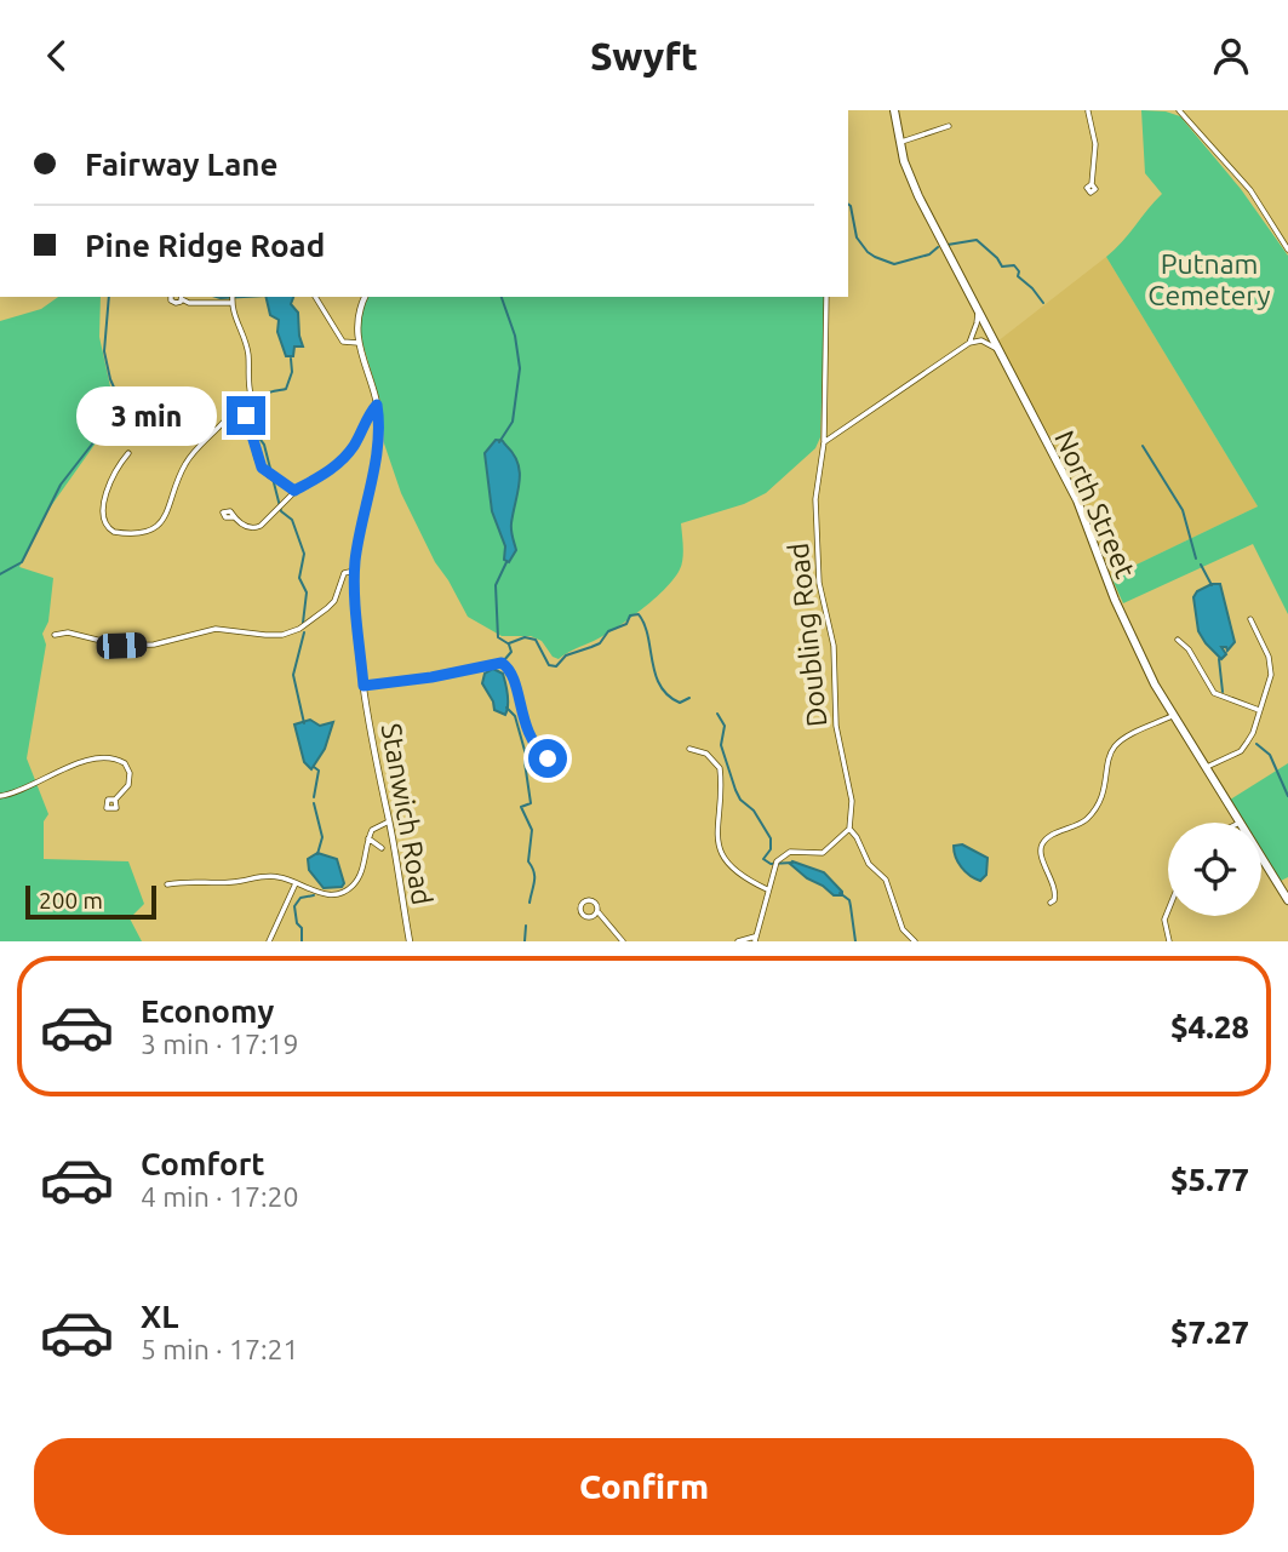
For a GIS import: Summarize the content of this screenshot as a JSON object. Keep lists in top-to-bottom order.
{
  "streets": {
    "main road": ["North Street"],
    "street": ["Doubling Road", "Stanwich Road"]
  },
  "parks": ["Putnam Cemetery"],
  "scale_bar": "200 m",
  "page": {
    "header": "Swyft",
    "banner": ["Fairway Lane", "Pine Ridge Road"],
    "bubble": "3 min",
    "scale": "200 m",
    "list": [
      {
        "name": "Economy",
        "note": "3 min · 17:19",
        "value": "$4.28"
      },
      {
        "name": "Comfort",
        "note": "4 min · 17:20",
        "value": "$5.77"
      },
      {
        "name": "XL",
        "note": "5 min · 17:21",
        "value": "$7.27"
      }
    ],
    "buttons": "Confirm"
  }
}
